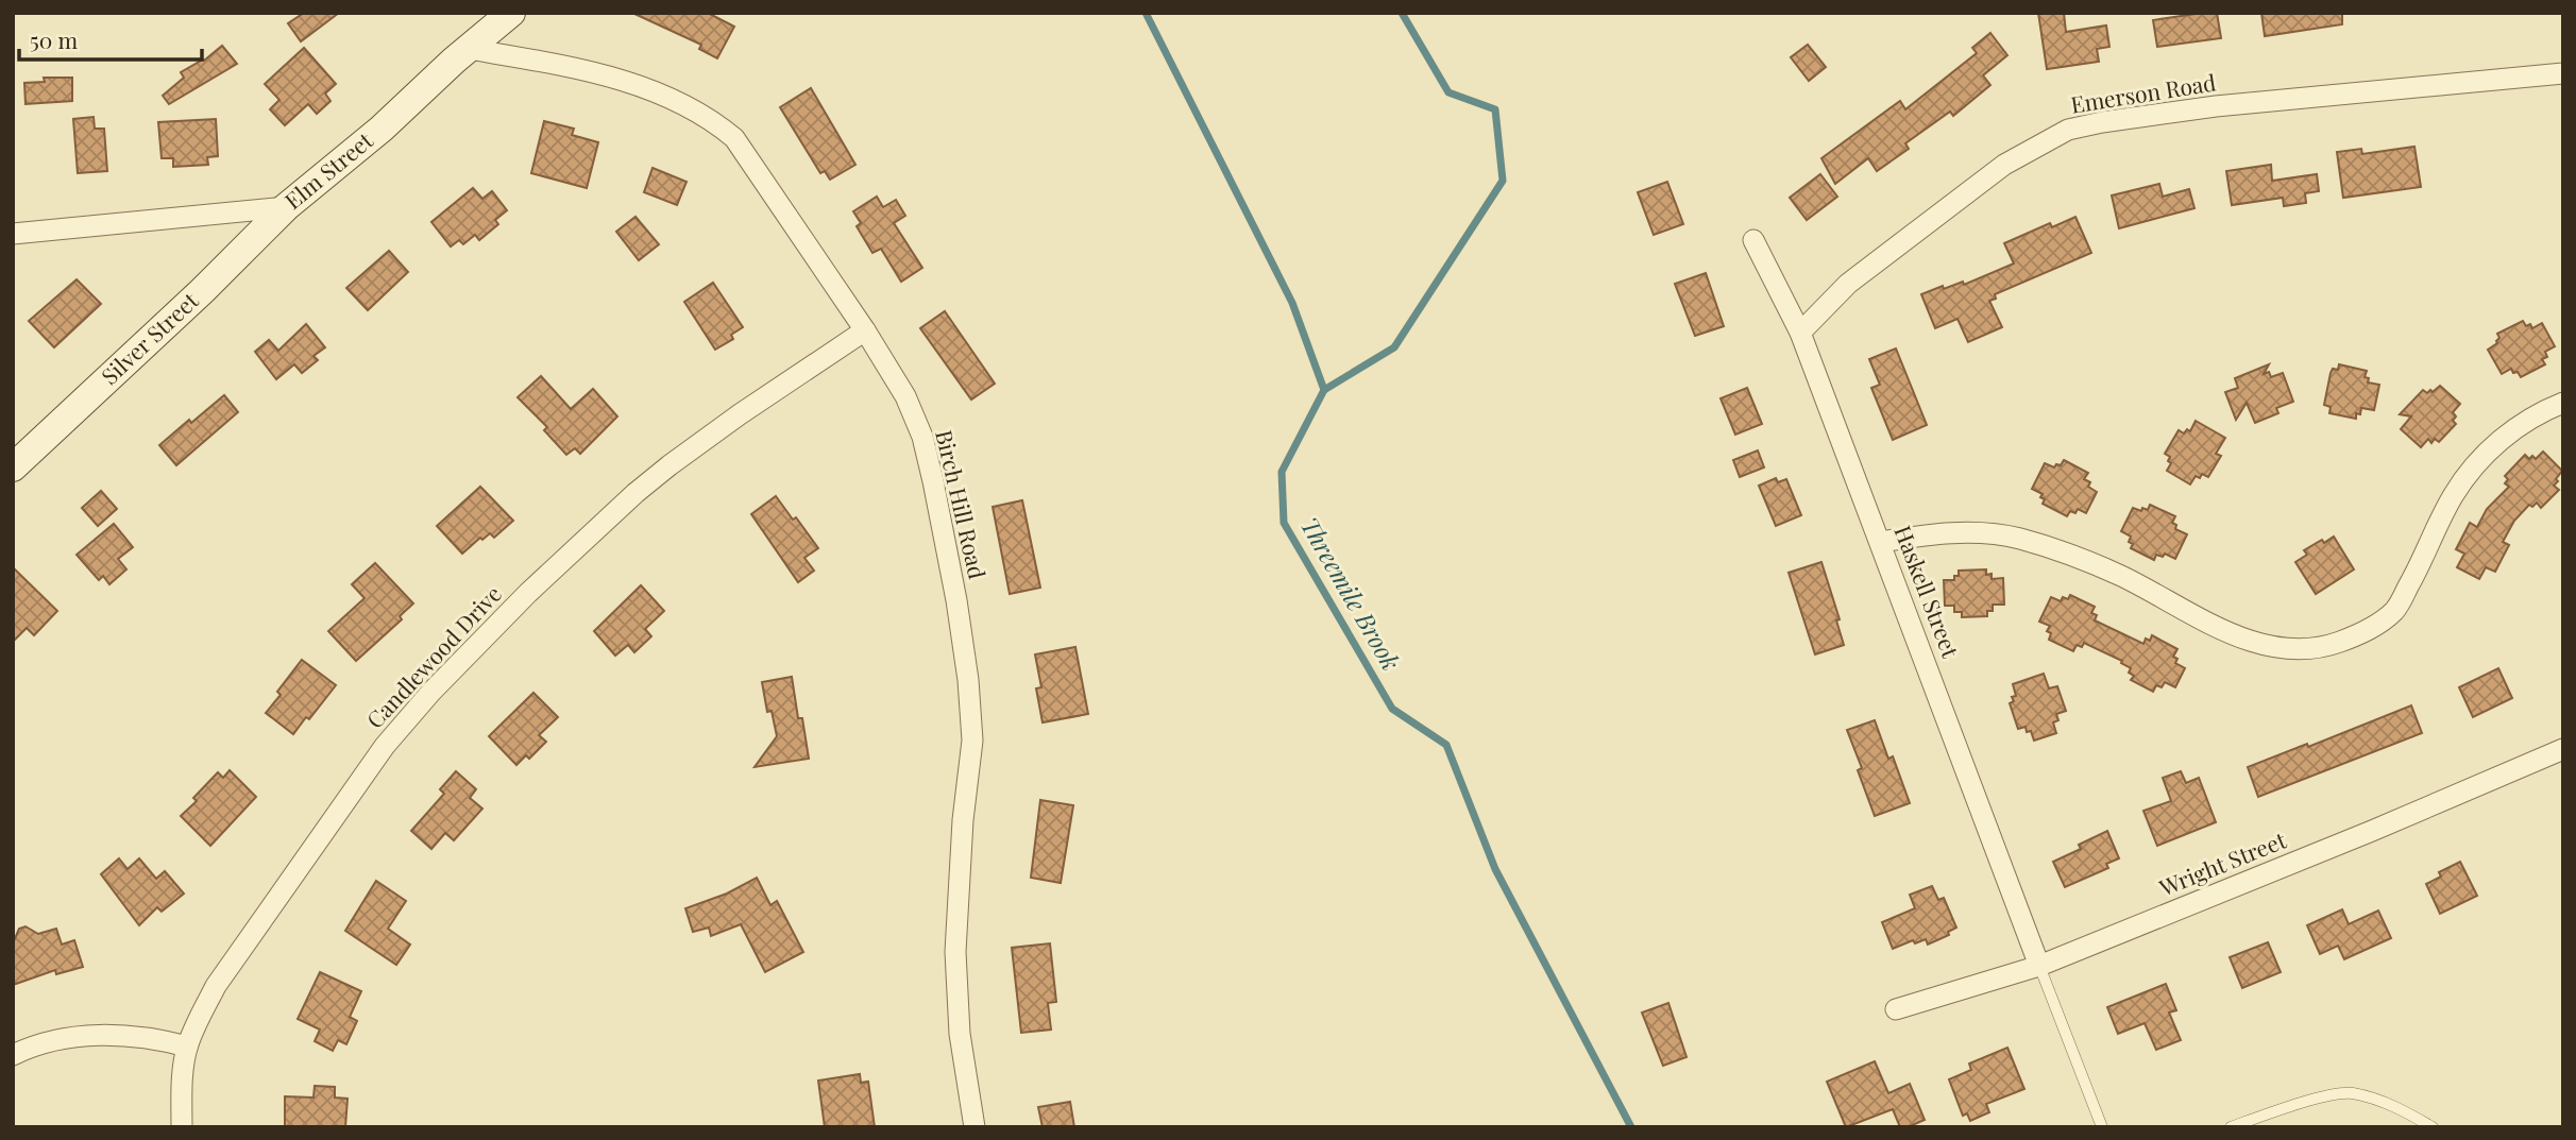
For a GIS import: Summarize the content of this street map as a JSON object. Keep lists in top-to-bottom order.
{
  "streets": {
    "street": [
      "Emerson Road",
      "Elm Street",
      "Silver Street",
      "Birch Hill Road",
      "Haskell Street",
      "Candlewood Drive",
      "Wright Street"
    ]
  },
  "crossings": [
    ["Emerson Road", "Haskell Street"],
    ["Elm Street", "Silver Street"],
    ["Elm Street", "Birch Hill Road"],
    ["Birch Hill Road", "Candlewood Drive"],
    ["Haskell Street", "Wright Street"]
  ],
  "water": ["Threemile Brook"],
  "scale_bar": "50 m"
}
